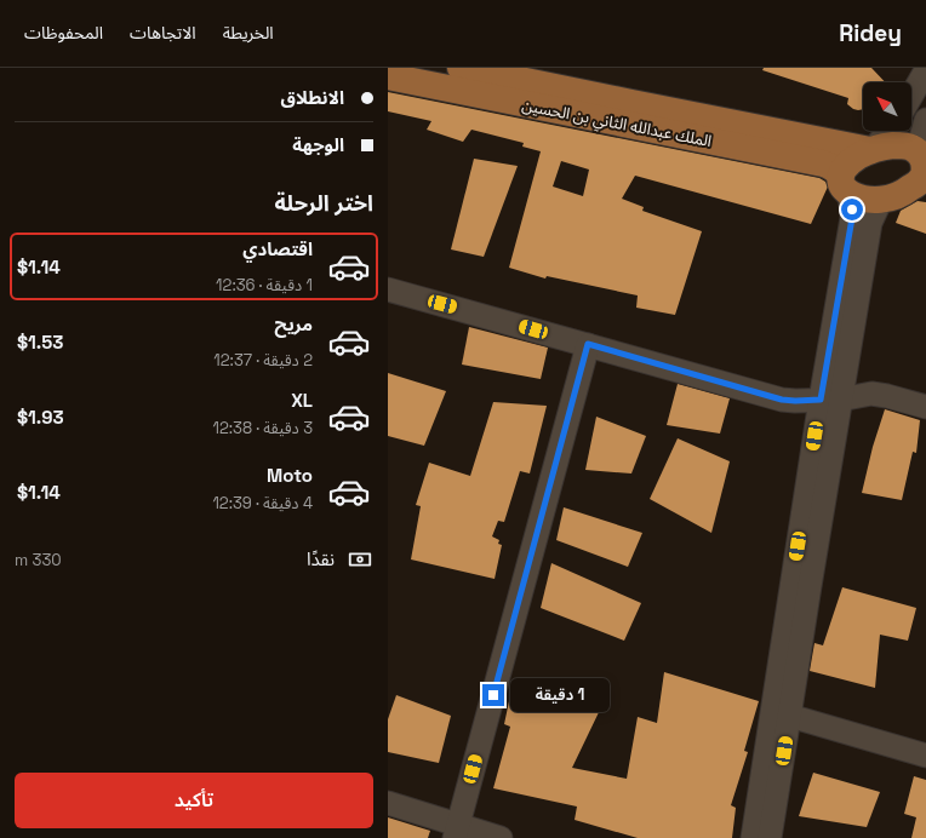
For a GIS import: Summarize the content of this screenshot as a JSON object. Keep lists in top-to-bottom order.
{
  "streets": {
    "main road": ["الملك عبدالله الثاني بن الحسين"]
  },
  "north": "top left",
  "page": {
    "header": "Ridey",
    "nav": ["الخريطة", "الاتجاهات", "المحفوظات"],
    "banner": ["الانطلاق", "الوجهة"],
    "heading": "اختر الرحلة",
    "list": [
      {
        "name": "اقتصادي",
        "note": "1 دقيقة · 12:36",
        "value": "$1.14"
      },
      {
        "name": "مريح",
        "note": "2 دقيقة · 12:37",
        "value": "$1.53"
      },
      {
        "name": "XL",
        "note": "3 دقيقة · 12:38",
        "value": "$1.93"
      },
      {
        "name": "Moto",
        "note": "4 دقيقة · 12:39",
        "value": "$1.14"
      }
    ],
    "pay": ["نقدًا", "330 m"],
    "bubble": "1 دقيقة",
    "buttons": "تأكيد"
  }
}
